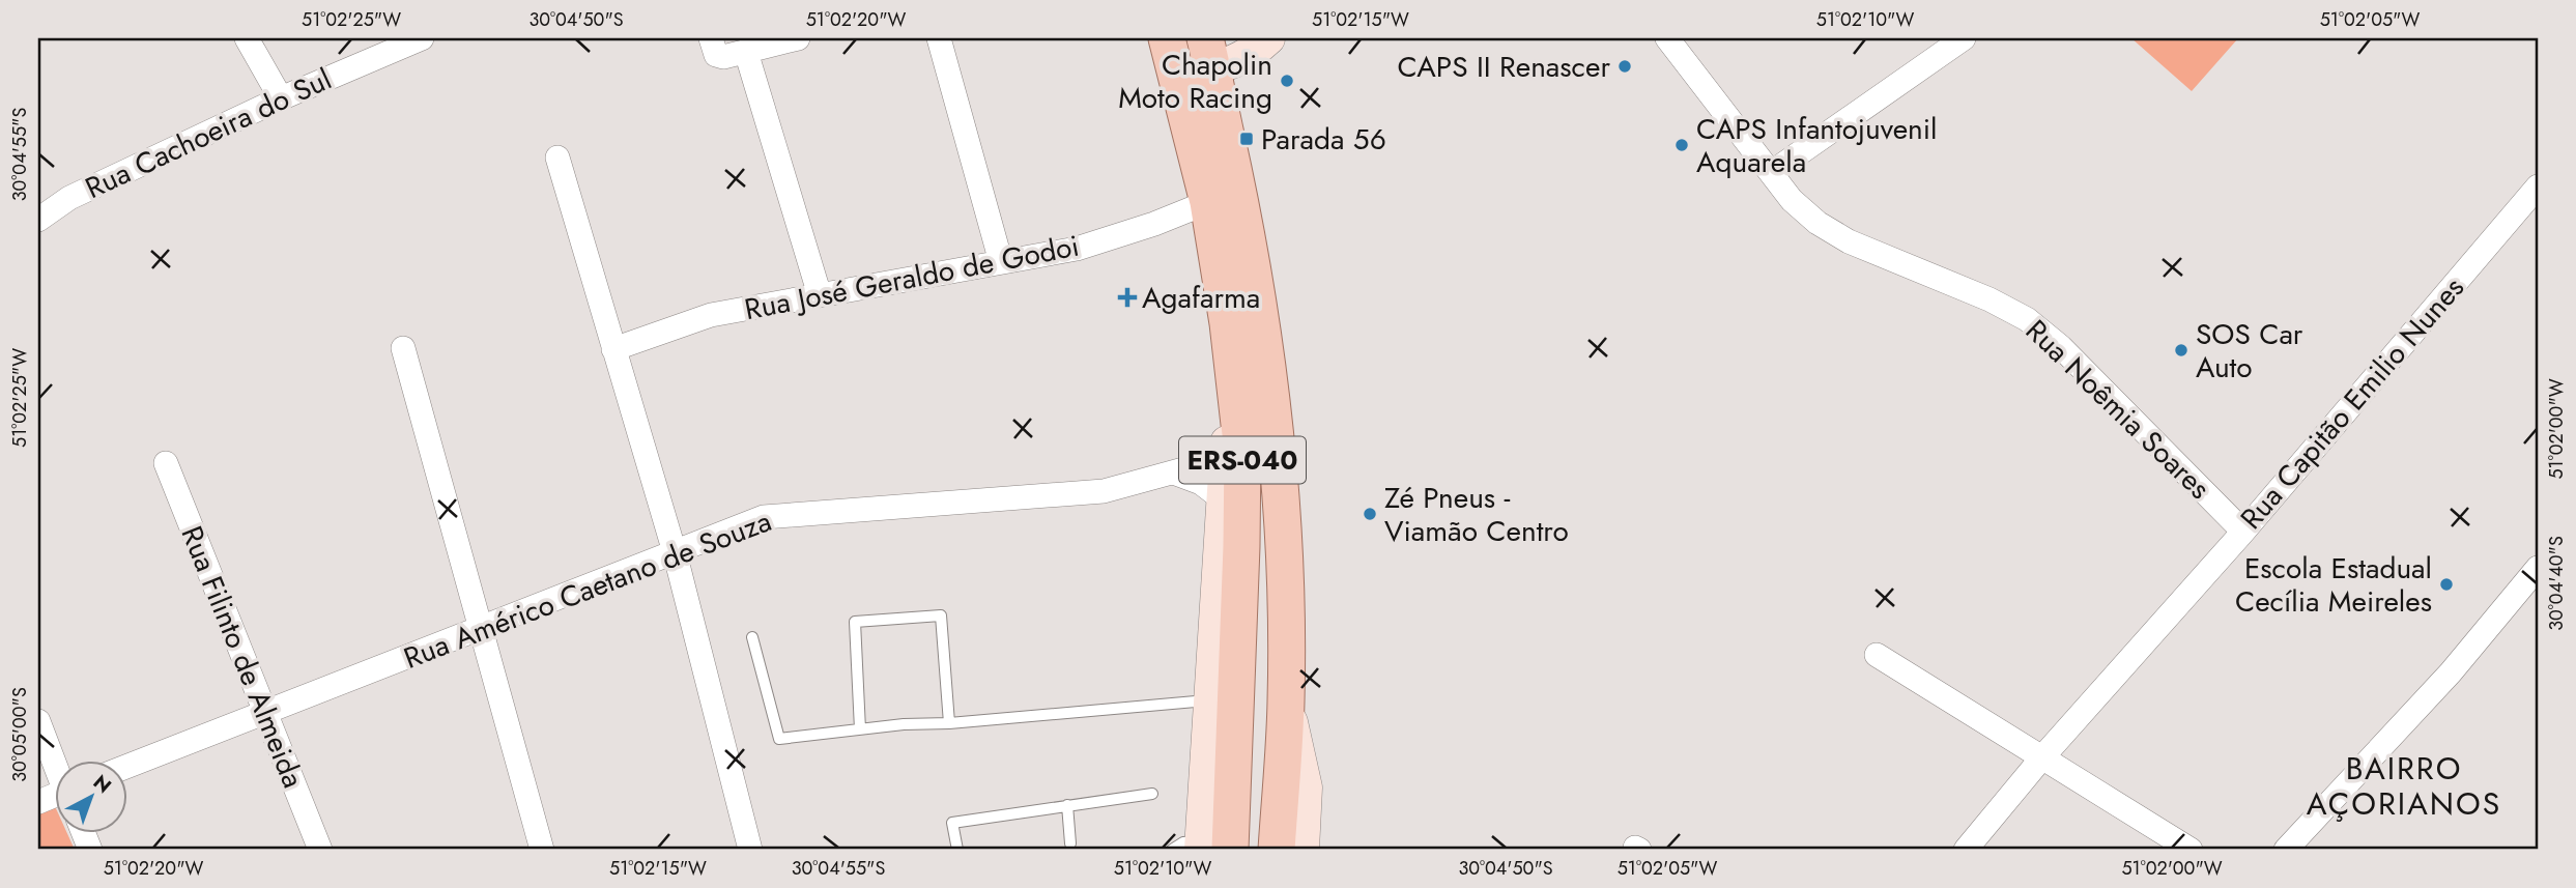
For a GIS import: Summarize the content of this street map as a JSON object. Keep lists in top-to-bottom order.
{
  "streets": {
    "main road": ["ERS-040"],
    "street": [
      "Rua Cachoeira do Sul",
      "Rua José Geraldo de Godoi",
      "Rua Capitão Emilio Nunes",
      "Rua Noêmia Soares",
      "Rua Américo Caetano de Souza",
      "Rua Filinto de Almeida"
    ]
  },
  "crossings": [
    ["Rua José Geraldo de Godoi", "ERS-040"],
    ["Rua Capitão Emilio Nunes", "Rua Noêmia Soares"],
    ["Rua Américo Caetano de Souza", "Rua Filinto de Almeida"]
  ],
  "districts": ["BAIRRO AÇORIANOS"],
  "places": {
    "other": [
      "CAPS II Renascer",
      "Chapolin Moto Racing",
      "CAPS Infantojuvenil Aquarela",
      "SOS Car Auto",
      "Zé Pneus - Viamão Centro",
      "Escola Estadual Cecília Meireles"
    ],
    "transit": ["Parada 56"],
    "health": ["Agafarma"]
  },
  "north": "top right",
  "coordinates": [
    "51°02'25\"W",
    "30°04'50\"S",
    "51°02'20\"W",
    "51°02'15\"W",
    "51°02'10\"W",
    "51°02'05\"W",
    "30°04'55\"S",
    "51°02'00\"W",
    "30°04'40\"S",
    "30°05'00\"S"
  ]
}
